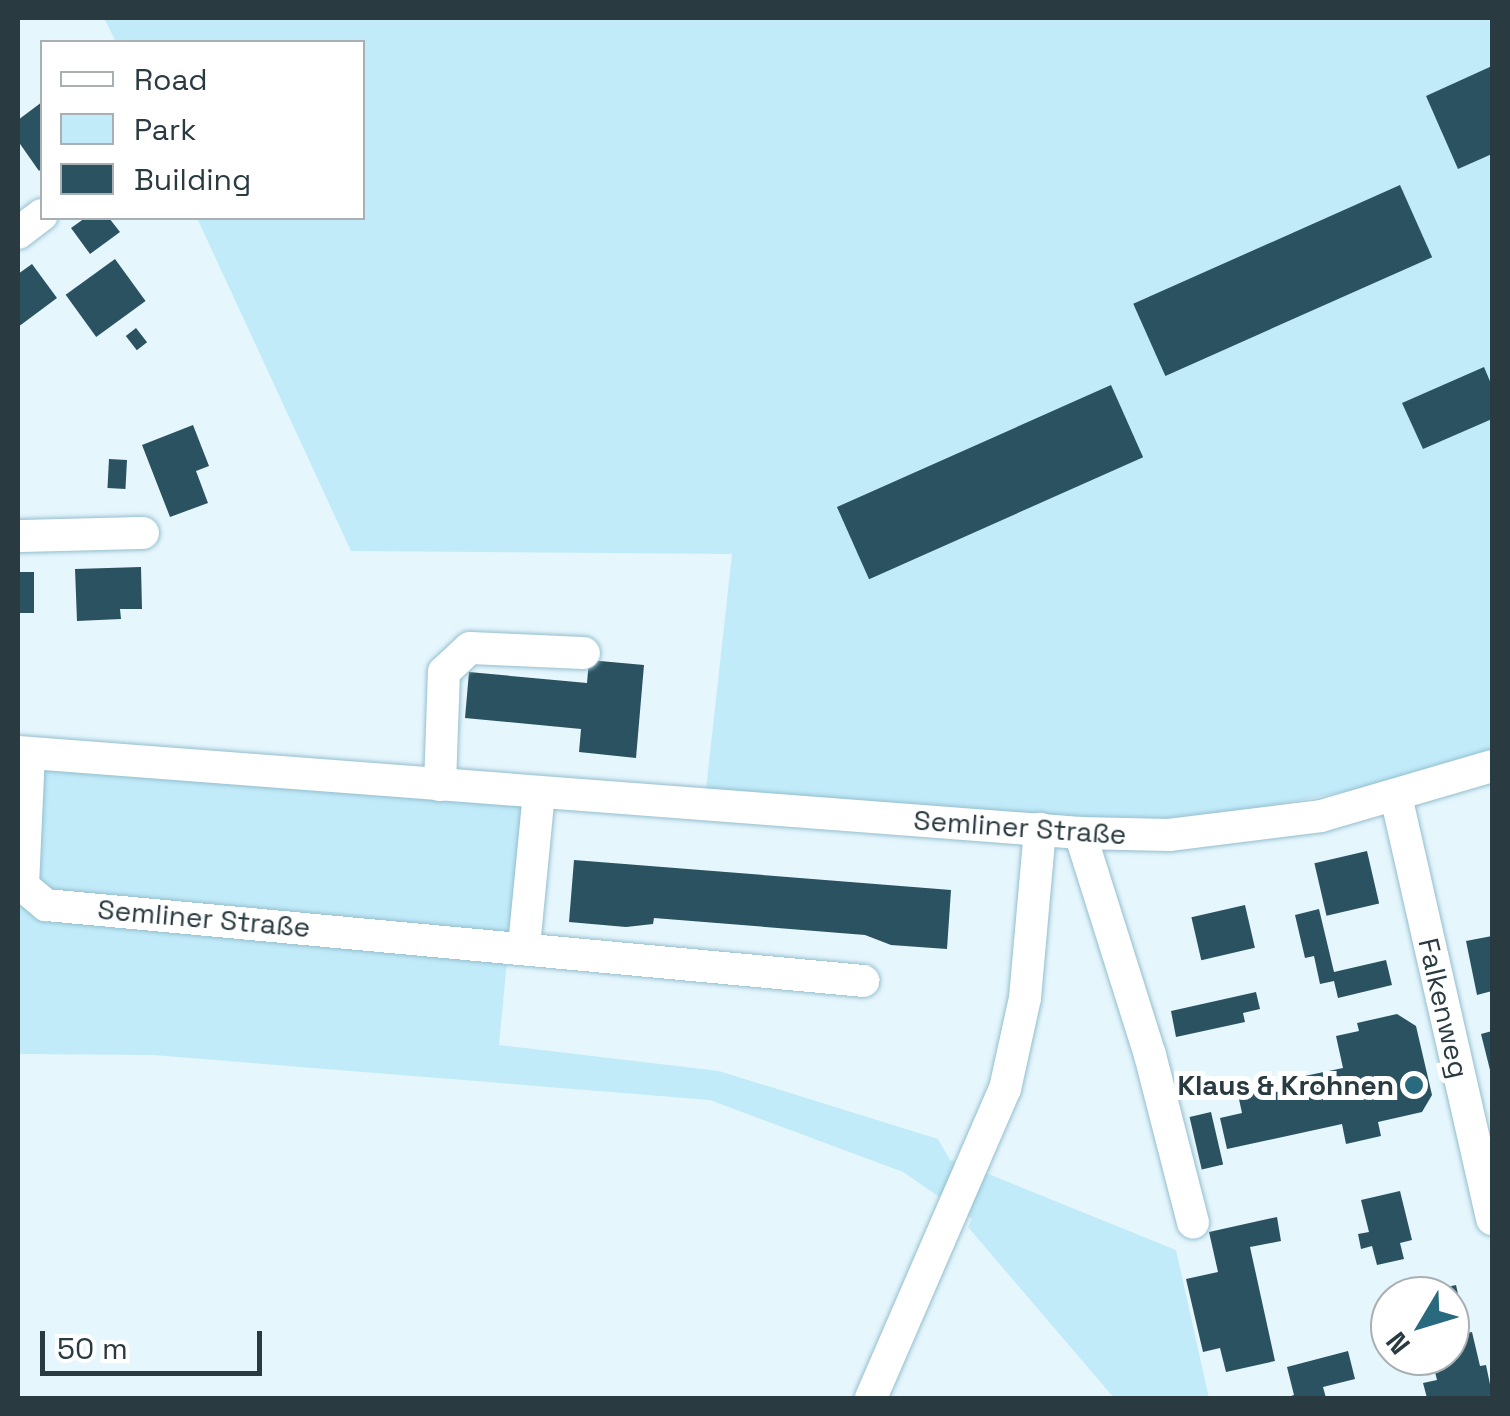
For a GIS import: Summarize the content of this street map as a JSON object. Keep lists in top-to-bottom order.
{
  "streets": {
    "street": ["Semliner Straße", "Falkenweg"]
  },
  "crossings": [
    ["Semliner Straße", "Falkenweg"]
  ],
  "places": ["Klaus & Krohnen"],
  "legend": ["Road", "Park", "Building"],
  "scale_bar": "50 m",
  "north": "bottom left"
}
